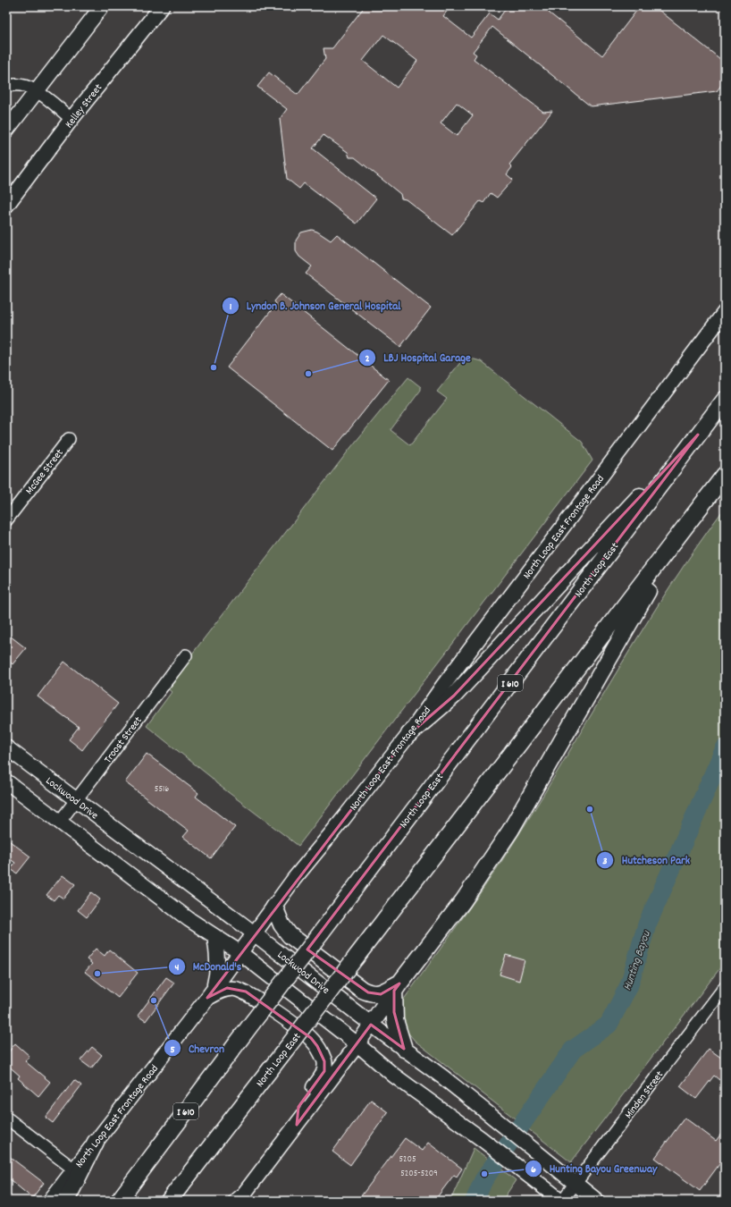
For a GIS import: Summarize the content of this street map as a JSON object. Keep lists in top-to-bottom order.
{
  "streets": {
    "highway": ["North Loop East", "I 610"],
    "main road": ["Kelley Street", "North Loop East Frontage Road", "Lockwood Drive"],
    "street": ["McGee Street", "Troost Street", "Minden Street"]
  },
  "crossings": [
    ["North Loop East Frontage Road", "Lockwood Drive"],
    ["Troost Street", "Lockwood Drive"],
    ["Lockwood Drive", "Minden Street"]
  ],
  "water": ["Hunting Bayou"],
  "places": [
    "Lyndon B. Johnson General Hospital",
    "LBJ Hospital Garage",
    "Hutcheson Park",
    "McDonald's",
    "Chevron",
    "Hunting Bayou Greenway"
  ],
  "house_numbers": ["5516", "5205", "5205-5209"]
}
